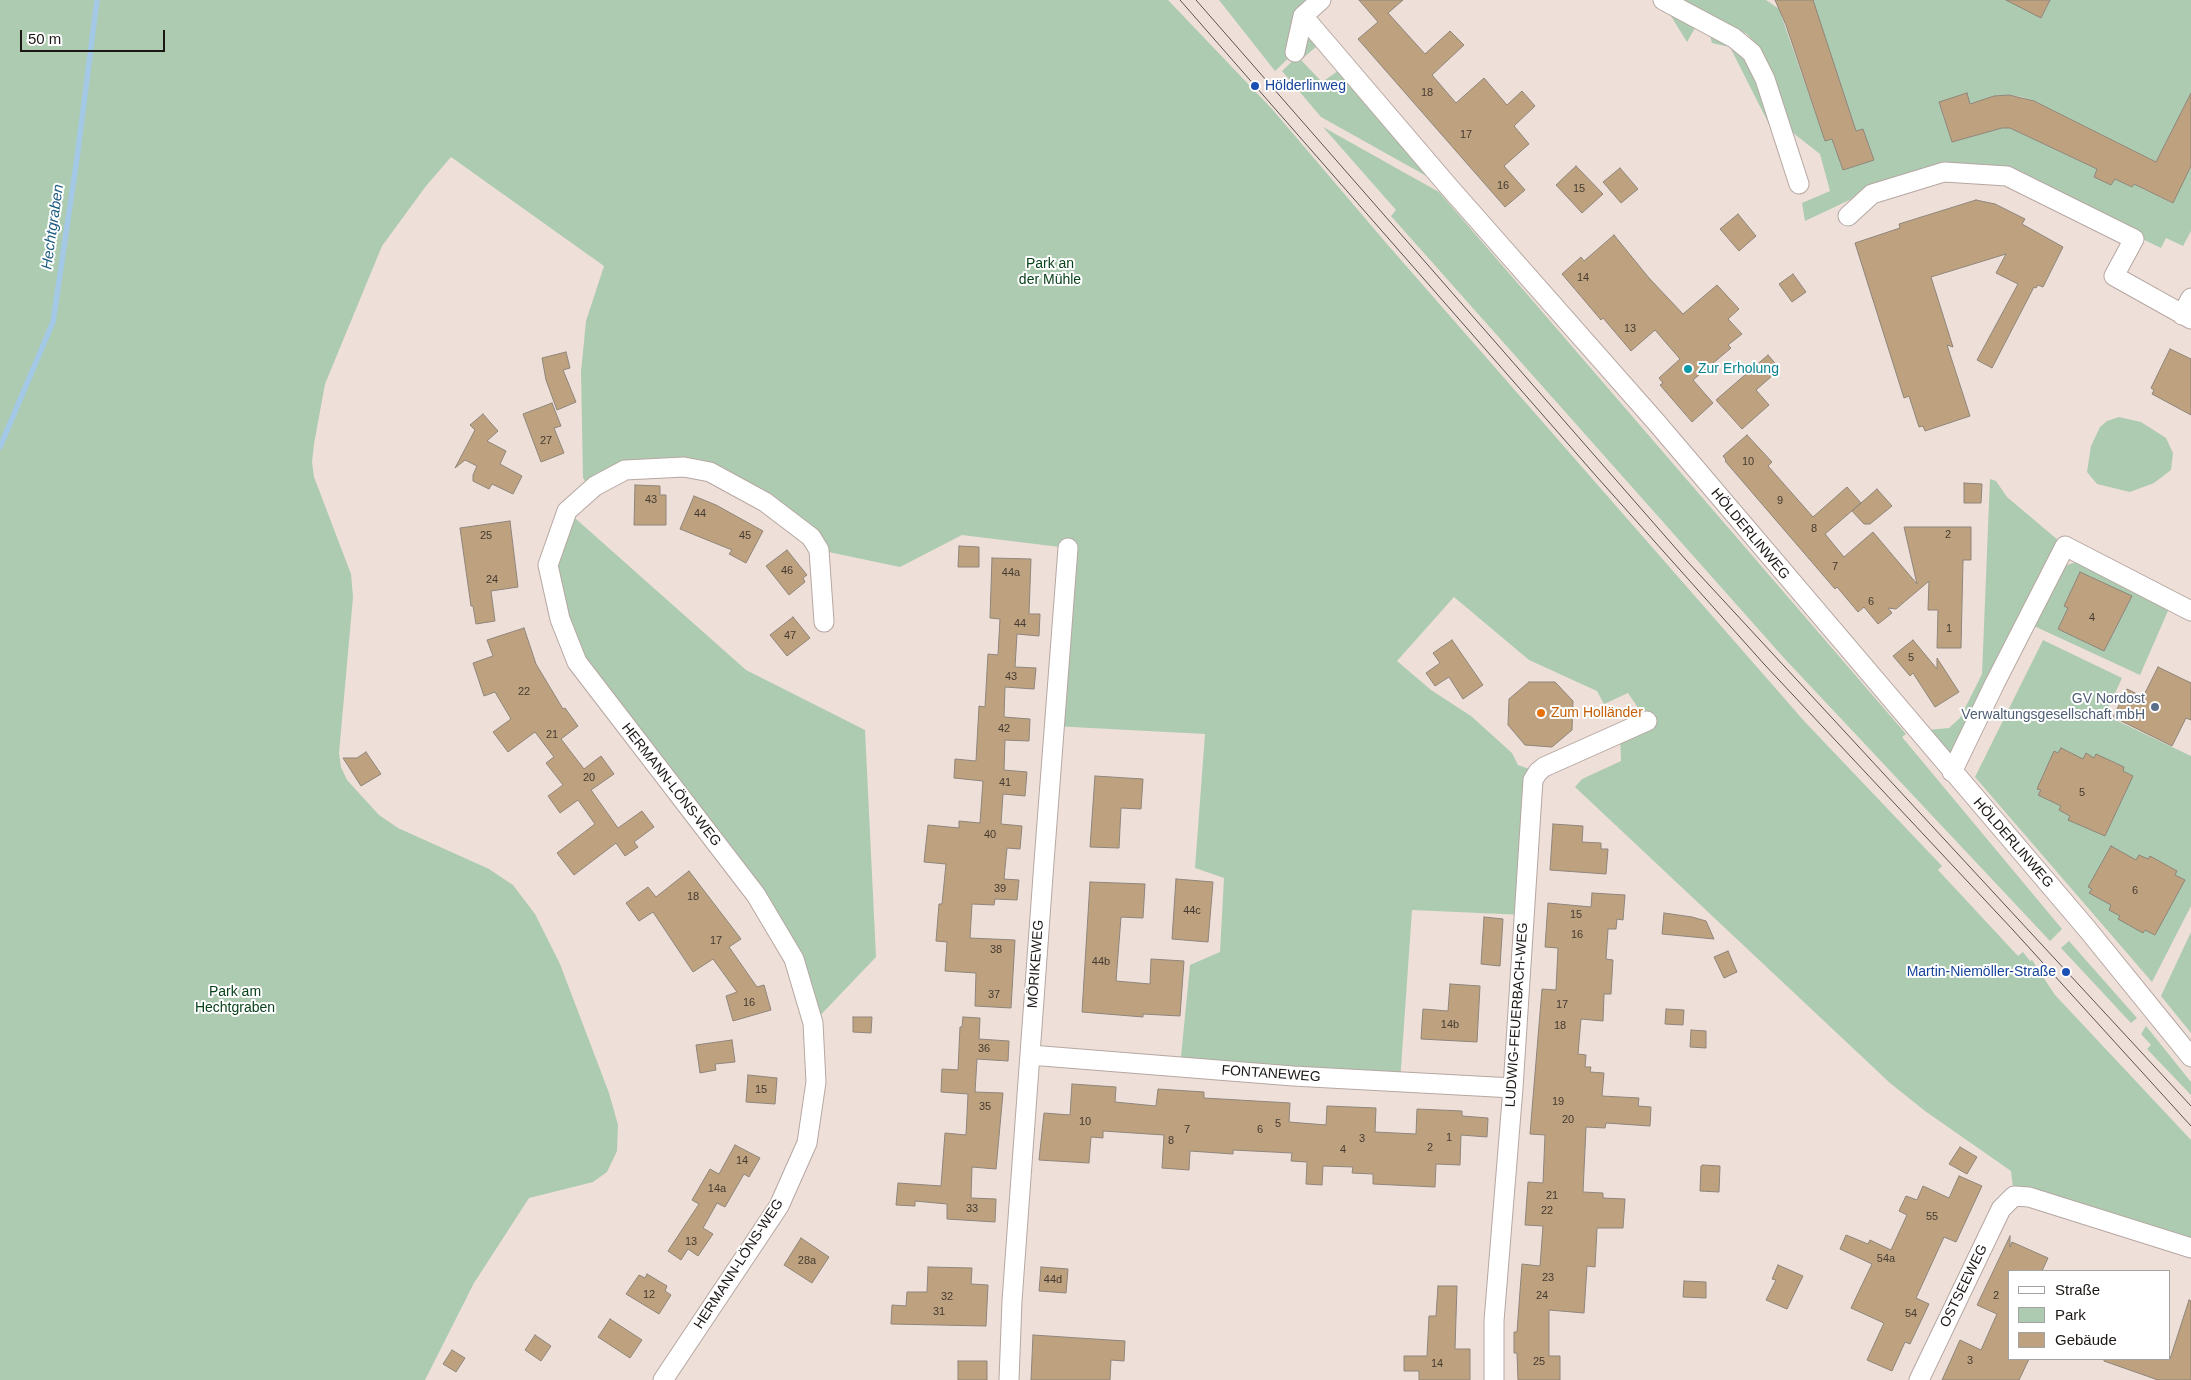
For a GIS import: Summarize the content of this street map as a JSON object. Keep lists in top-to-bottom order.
{
  "streets": {
    "street": [
      "HÖLDERLINWEG",
      "HERMANN-LÖNS-WEG",
      "MÖRIKEWEG",
      "LUDWIG-FEUERBACH-WEG",
      "FONTANEWEG",
      "OSTSEEWEG"
    ]
  },
  "crossings": [
    ["MÖRIKEWEG", "FONTANEWEG"],
    ["LUDWIG-FEUERBACH-WEG", "FONTANEWEG"]
  ],
  "water": ["Hechtgraben"],
  "parks": ["Park an der Mühle", "Park am Hechtgraben"],
  "places": [
    "Hölderlinweg",
    "Zur Erholung",
    "GV Nordost Verwaltungsgesellschaft mbH",
    "Zum Holländer",
    "Martin-Niemöller-Straße"
  ],
  "house_numbers": [
    "18",
    "17",
    "16",
    "15",
    "14",
    "13",
    "27",
    "10",
    "43",
    "9",
    "44",
    "8",
    "2",
    "25",
    "45",
    "7",
    "46",
    "44a",
    "24",
    "6",
    "4",
    "44",
    "1",
    "47",
    "5",
    "43",
    "22",
    "42",
    "21",
    "20",
    "41",
    "5",
    "40",
    "39",
    "6",
    "18",
    "44c",
    "15",
    "16",
    "17",
    "38",
    "44b",
    "37",
    "16",
    "17",
    "14b",
    "18",
    "36",
    "15",
    "19",
    "35",
    "20",
    "10",
    "5",
    "7",
    "6",
    "1",
    "3",
    "8",
    "2",
    "4",
    "14",
    "14a",
    "21",
    "33",
    "22",
    "55",
    "13",
    "54a",
    "28a",
    "23",
    "44d",
    "12",
    "24",
    "2",
    "32",
    "31",
    "54",
    "3",
    "25",
    "14"
  ],
  "legend": ["Straße", "Park", "Gebäude"],
  "scale_bar": "50 m"
}
